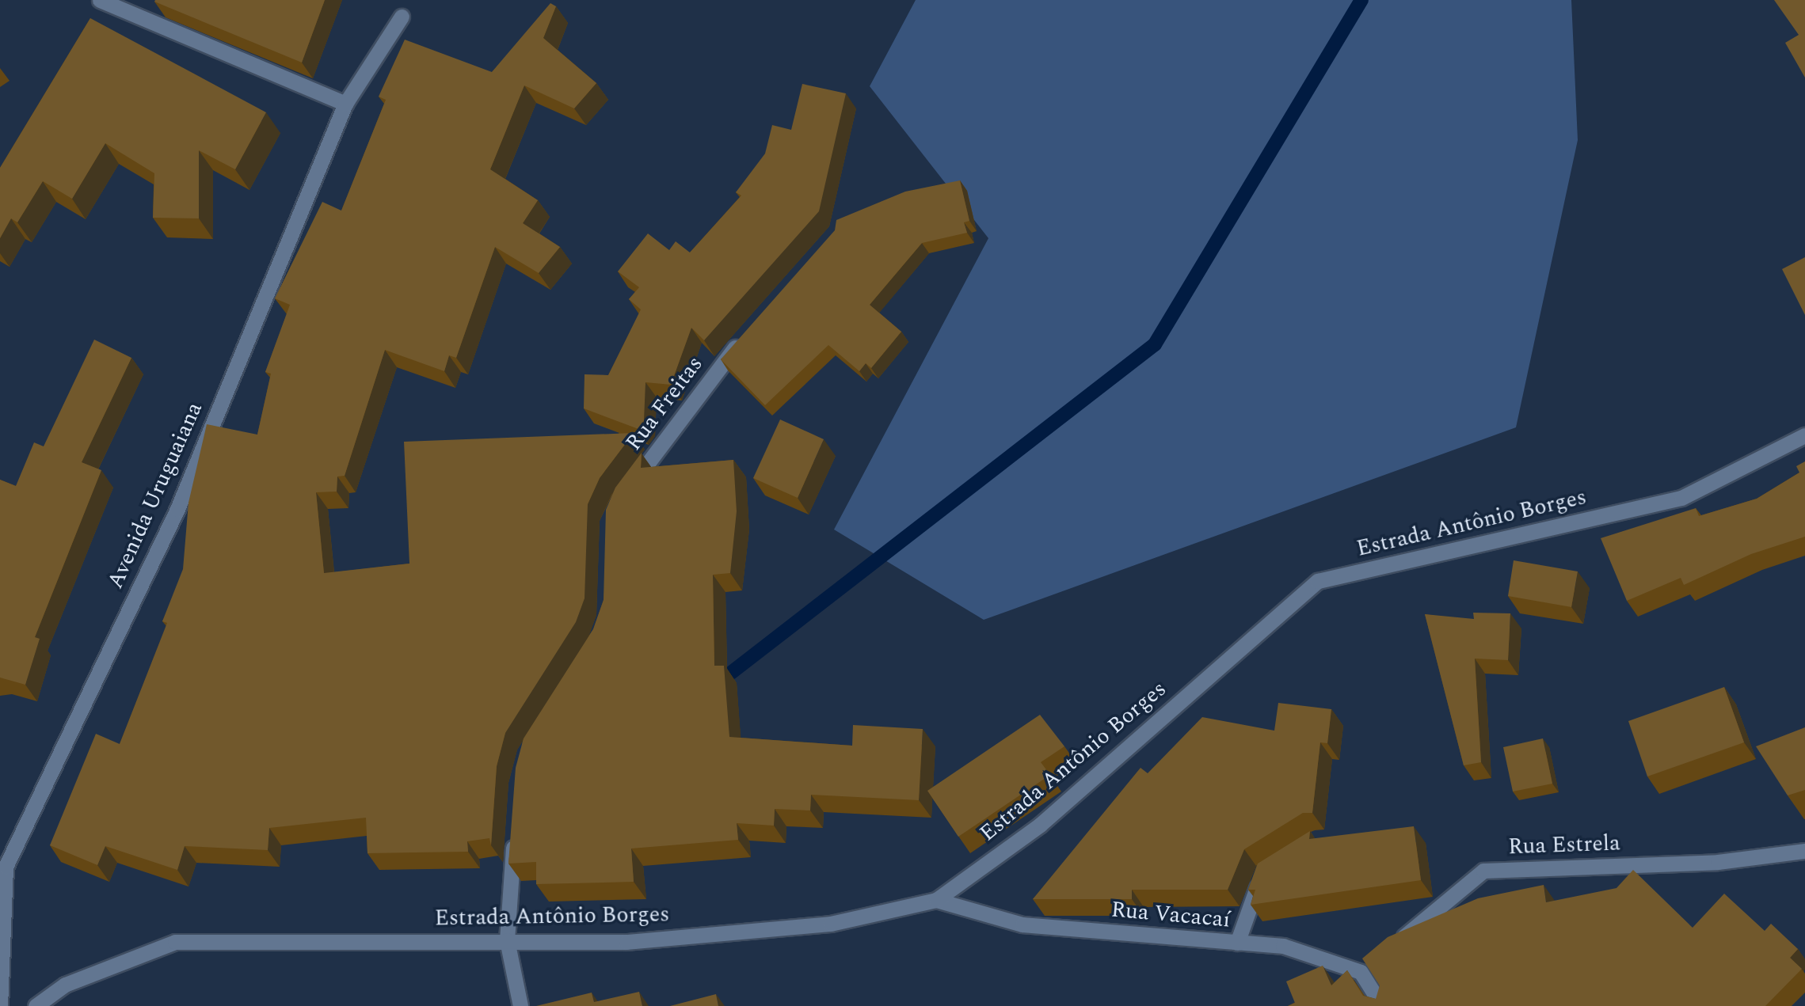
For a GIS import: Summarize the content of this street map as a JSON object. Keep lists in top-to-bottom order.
{
  "streets": {
    "street": [
      "Rua Freitas",
      "Avenida Uruguaiana",
      "Estrada Antônio Borges",
      "Rua Estrela",
      "Rua Vacacaí"
    ]
  },
  "crossings": [
    ["Estrada Antônio Borges", "Rua Vacacaí"]
  ]
}
